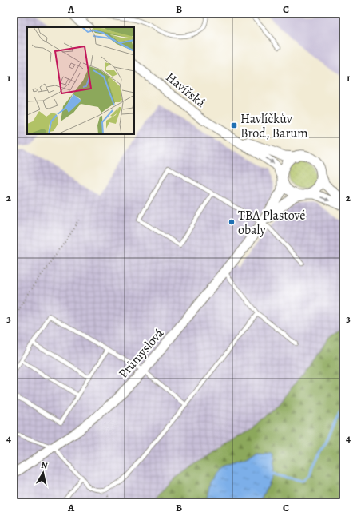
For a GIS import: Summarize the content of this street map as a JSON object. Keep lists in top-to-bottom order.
{
  "streets": {
    "street": ["Havířská", "Průmyslová"]
  },
  "crossings": [
    ["Havířská", "Průmyslová"]
  ],
  "places": {
    "transit": ["Havlíčkův Brod, Barum"],
    "other": ["TBA Plastové obaly"]
  },
  "north": "top",
  "grid": {
    "columns": ["A", "B", "C"],
    "rows": [
      "1",
      "2",
      "3",
      "4"
    ]
  }
}
